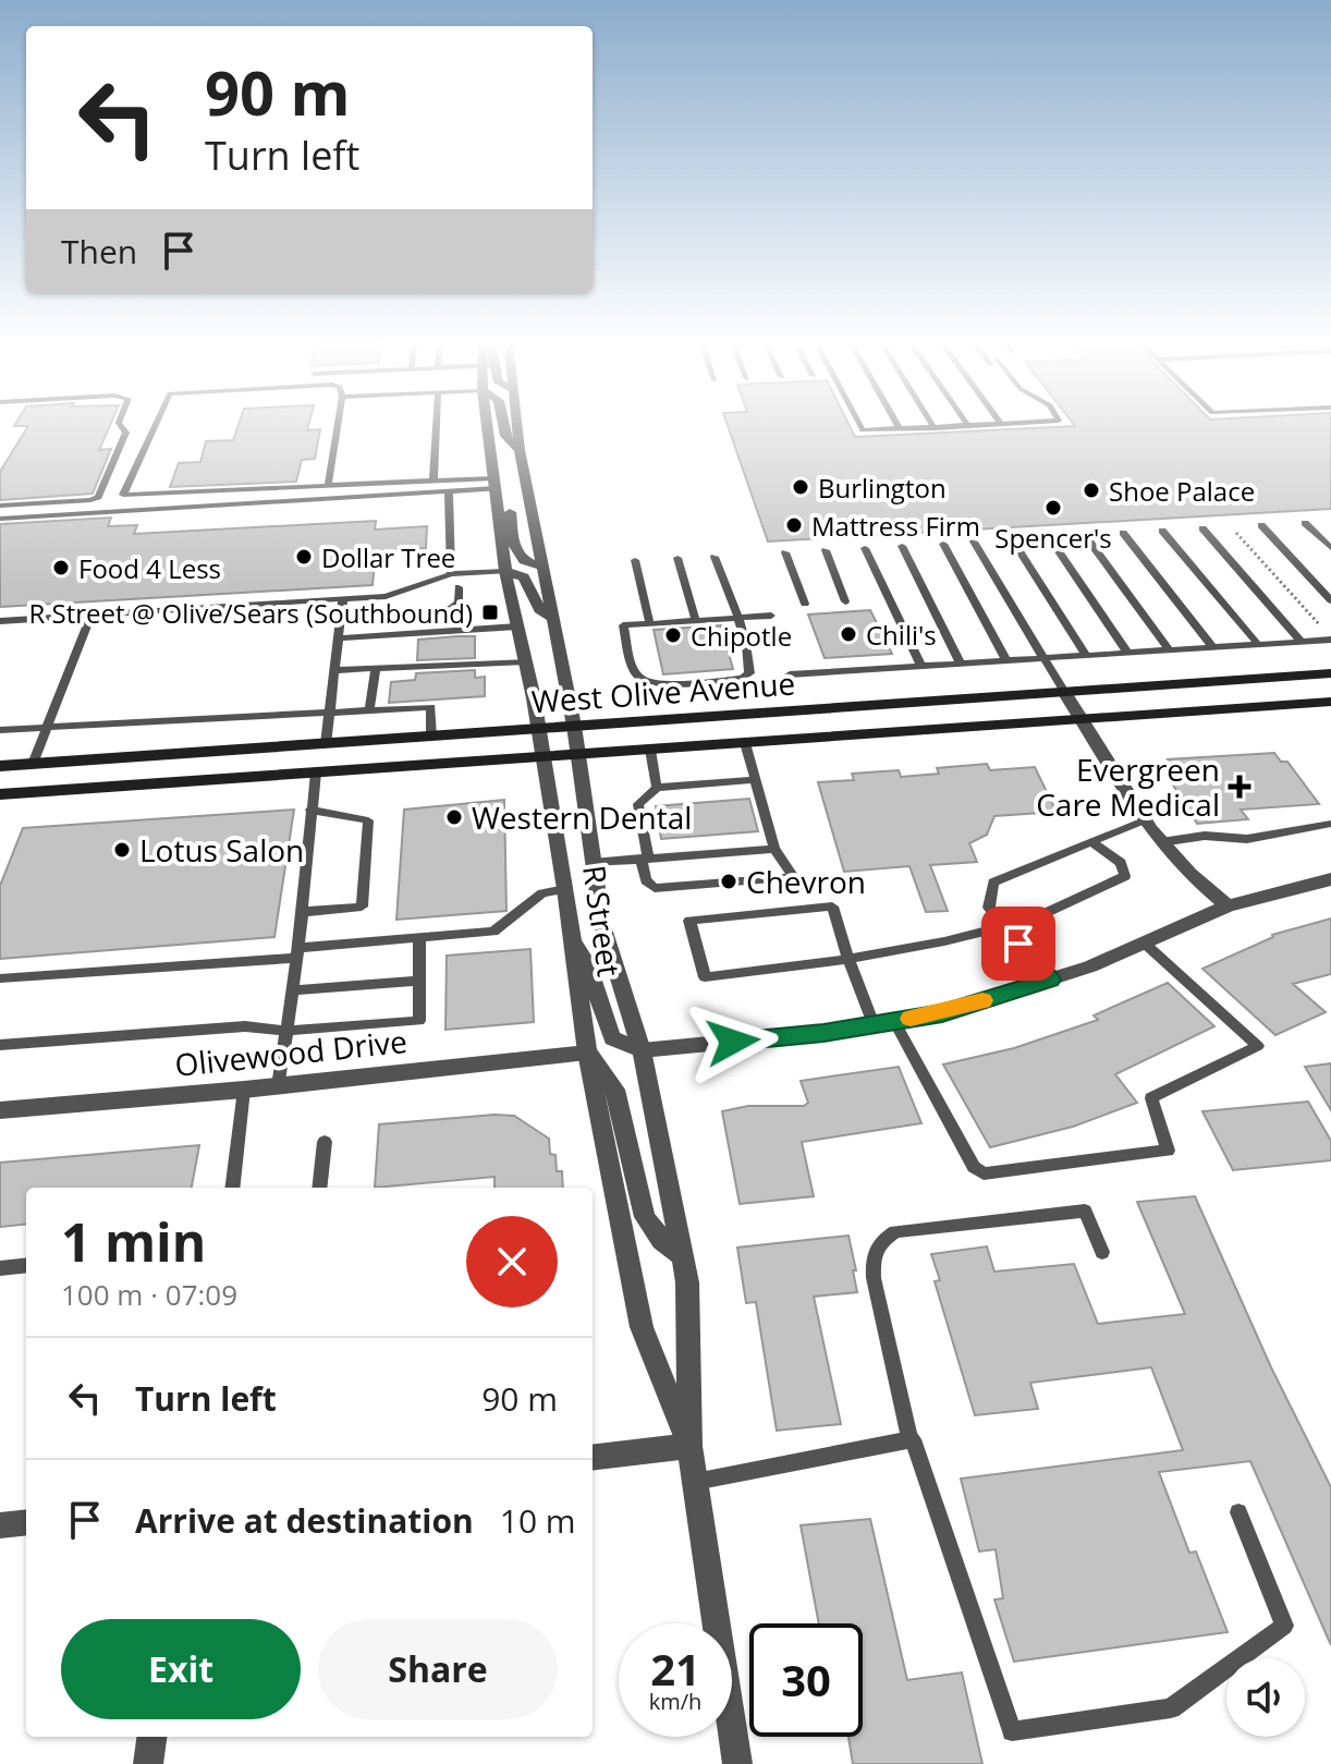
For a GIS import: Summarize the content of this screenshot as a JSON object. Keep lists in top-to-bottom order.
{
  "streets": {
    "main road": ["West Olive Avenue"],
    "street": ["R Street", "Olivewood Drive"]
  },
  "crossings": [
    ["West Olive Avenue", "R Street"],
    ["R Street", "Olivewood Drive"]
  ],
  "places": {
    "other": [
      "Burlington",
      "Shoe Palace",
      "Spencer's",
      "Mattress Firm",
      "Dollar Tree",
      "Food 4 Less",
      "Chili's",
      "Chipotle",
      "Western Dental",
      "Lotus Salon",
      "Chevron"
    ],
    "transit": ["R Street @ Olive/Sears (Southbound)"],
    "health": ["Evergreen Care Medical"]
  },
  "page": {
    "turn": ["90 m", "Turn left"],
    "then": "Then",
    "heading": ["1 min", "100 m · 07:09"],
    "list": [
      {
        "name": "Turn left",
        "value": "90 m"
      },
      {
        "name": "Arrive at destination",
        "value": "10 m"
      }
    ],
    "buttons": ["Exit", "Share"],
    "speed": "21 km/h",
    "limit": "30"
  }
}
